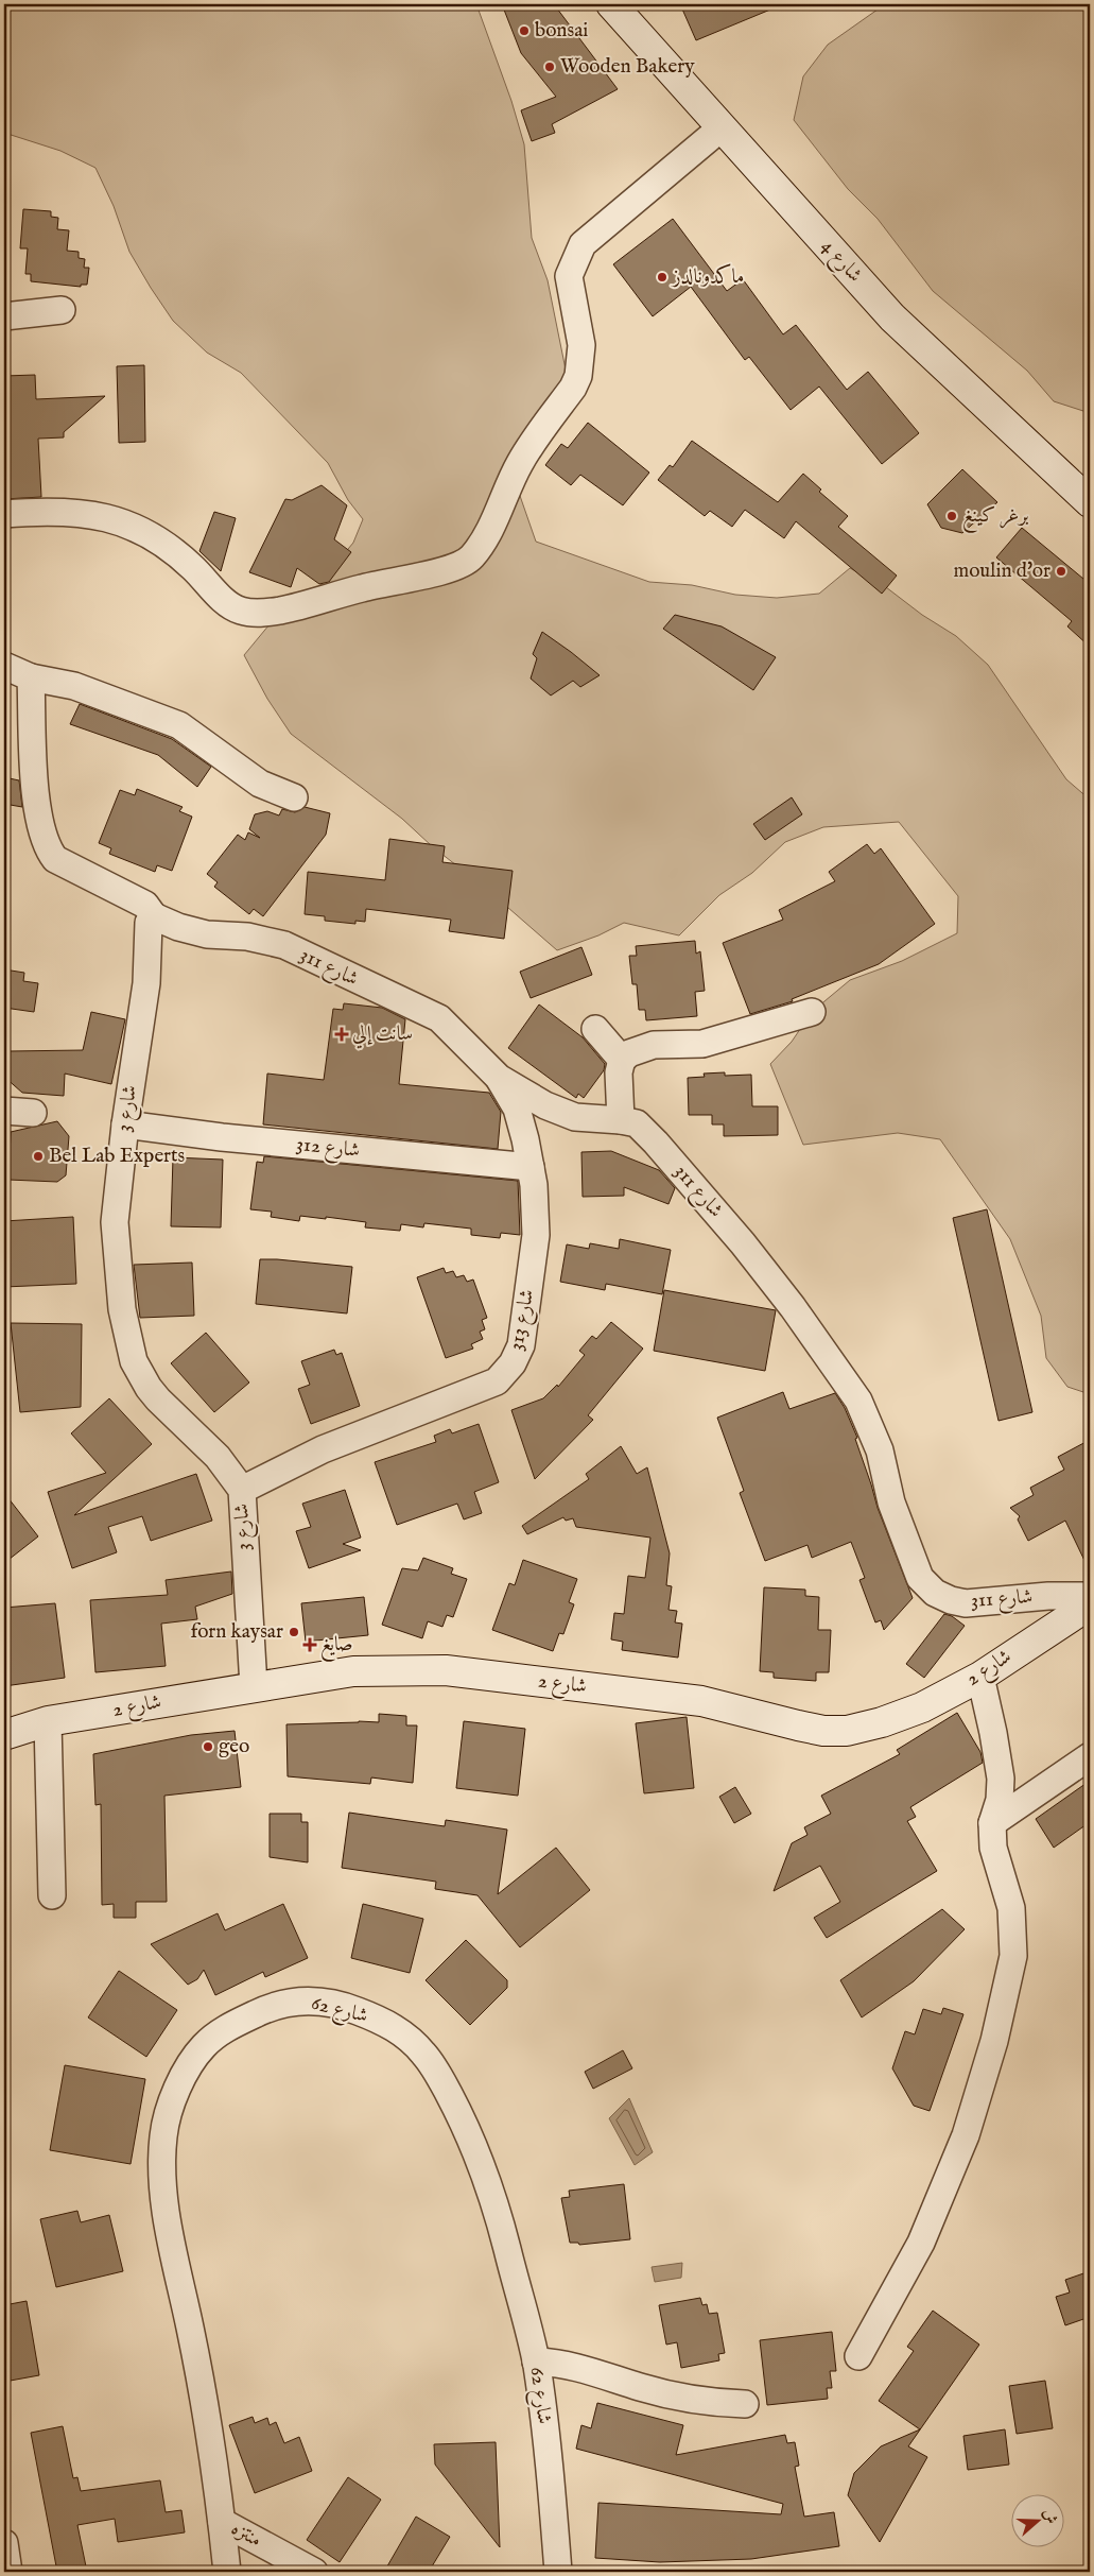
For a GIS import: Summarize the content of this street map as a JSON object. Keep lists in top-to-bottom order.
{
  "streets": {
    "street": [
      "شارع 4",
      "شارع 311",
      "شارع 3",
      "شارع 312",
      "شارع 313",
      "شارع 2",
      "شارع 62",
      "منتزه"
    ]
  },
  "crossings": [
    ["شارع 311", "شارع 3"],
    ["شارع 311", "شارع 313"],
    ["شارع 3", "شارع 312"],
    ["شارع 3", "شارع 313"],
    ["شارع 3", "شارع 2"],
    ["شارع 312", "شارع 313"],
    ["شارع 62", "منتزه"]
  ],
  "places": {
    "other": [
      "bonsai",
      "Wooden Bakery",
      "ماكدونالدز",
      "برغر كينغ",
      "moulin d'or",
      "Bel Lab Experts",
      "forn kaysar",
      "geo"
    ],
    "health": ["سانت إلي", "صايغ"]
  },
  "north": "right"
}
